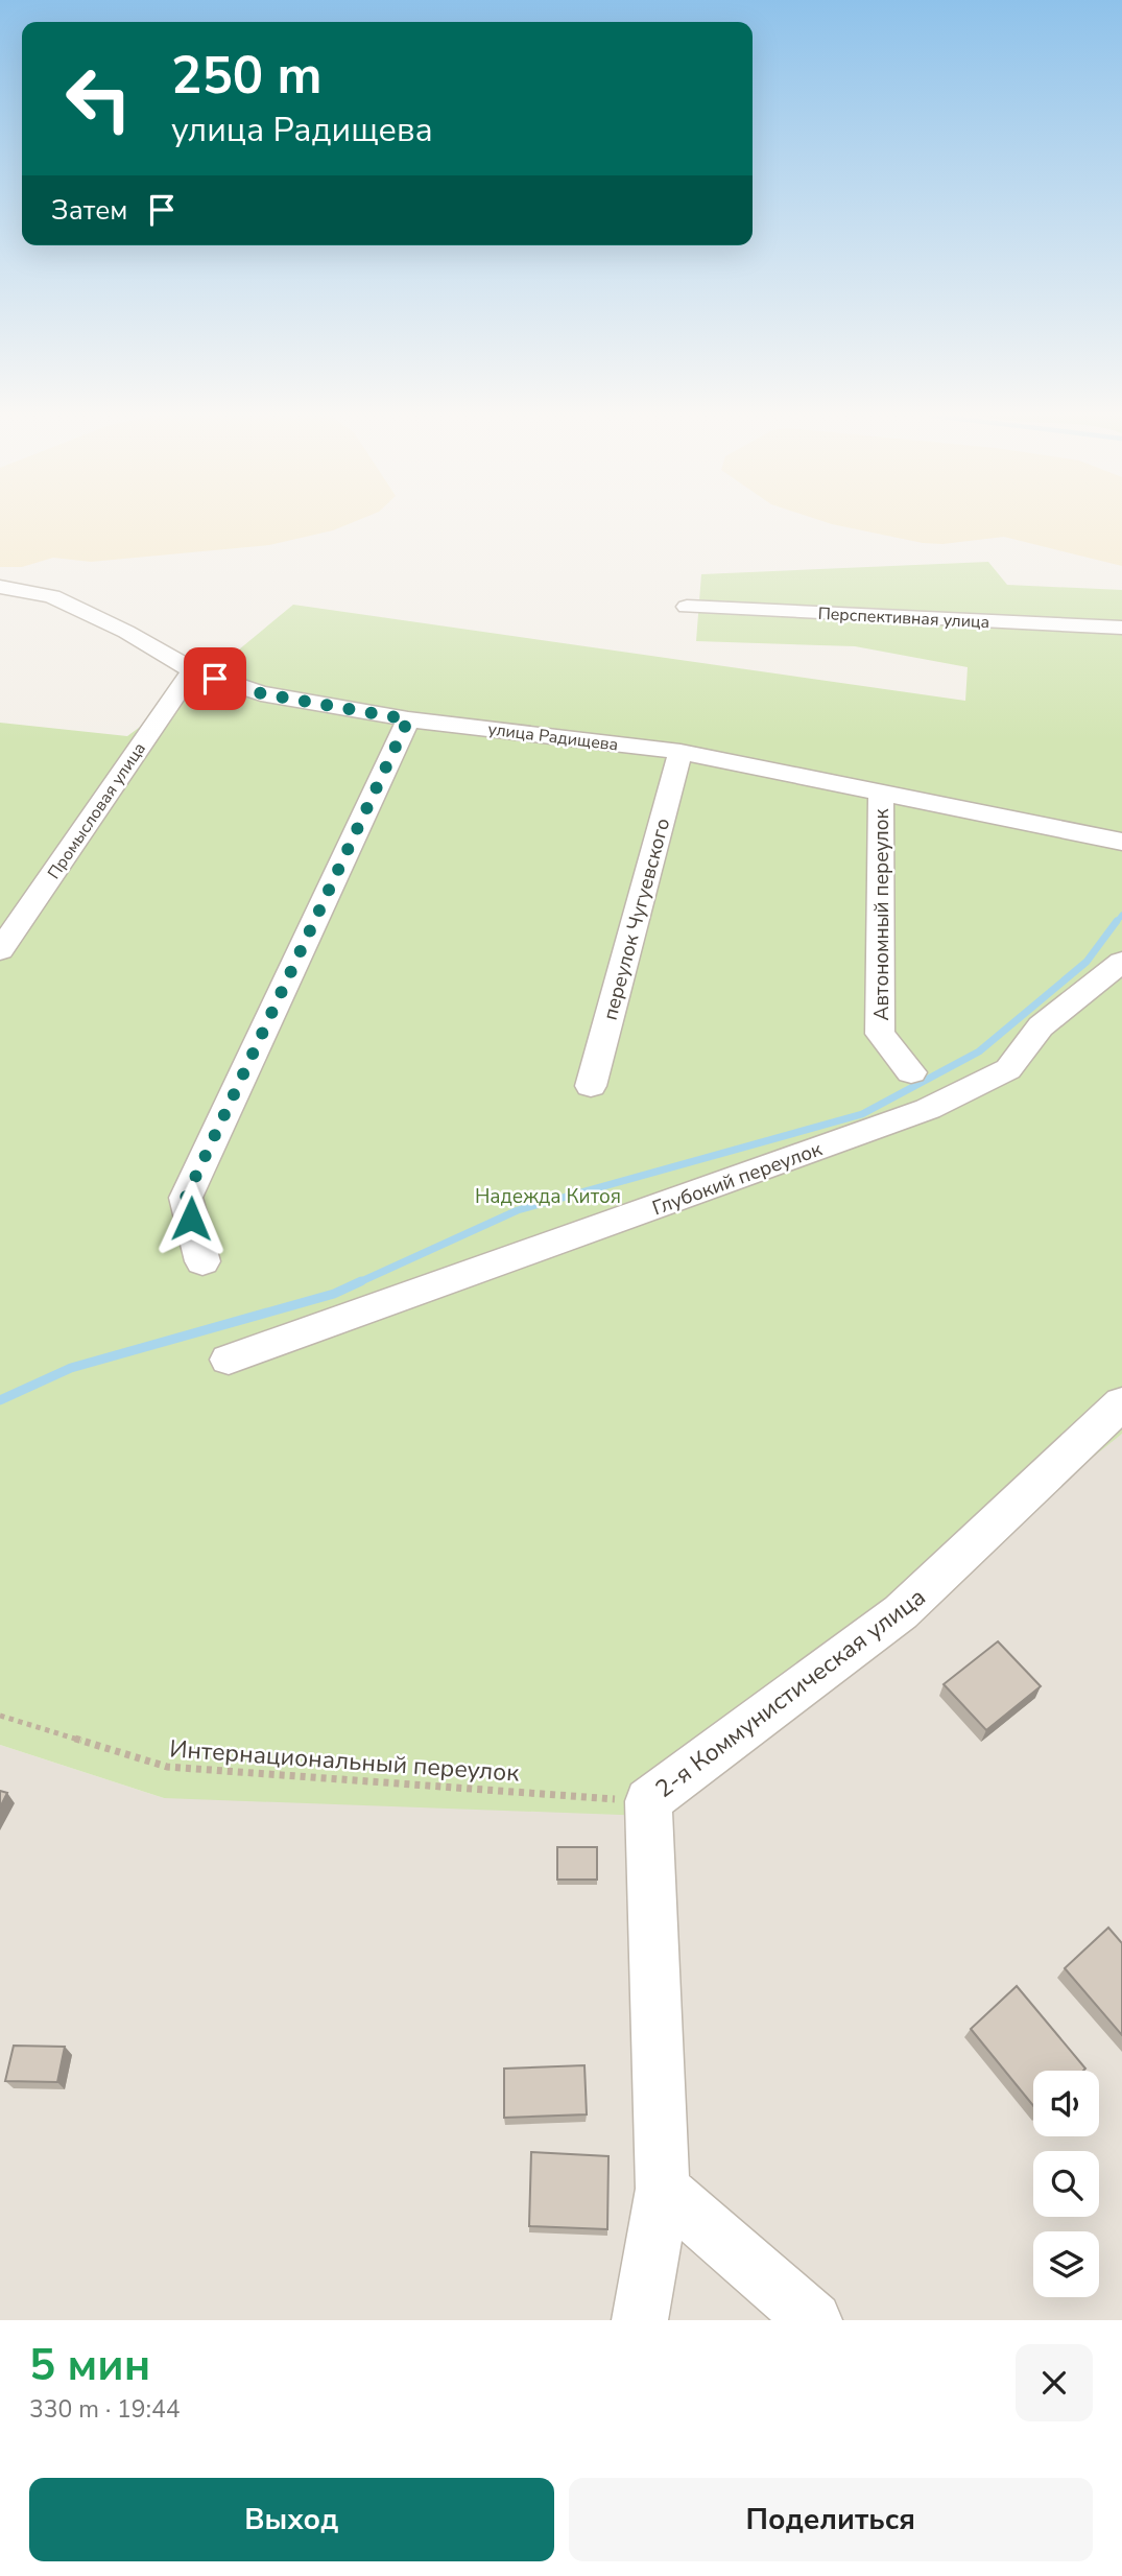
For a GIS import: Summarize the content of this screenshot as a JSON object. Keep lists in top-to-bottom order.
{
  "streets": {
    "street": [
      "Перспективная улица",
      "улица Радищева",
      "Промысловая улица",
      "Автономный переулок",
      "переулок Чугуевского",
      "Глубокий переулок",
      "2-я Коммунистическая улица"
    ],
    "path": ["Интернациональный переулок"]
  },
  "crossings": [
    ["улица Радищева", "Промысловая улица"],
    ["улица Радищева", "Автономный переулок"],
    ["улица Радищева", "переулок Чугуевского"],
    ["2-я Коммунистическая улица", "Интернациональный переулок"]
  ],
  "parks": ["Надежда Китоя"],
  "page": {
    "turn": ["250 m", "улица Радищева"],
    "then": "Затем",
    "heading": ["5 мин", "330 m · 19:44"],
    "buttons": ["Выход", "Поделиться"]
  }
}
